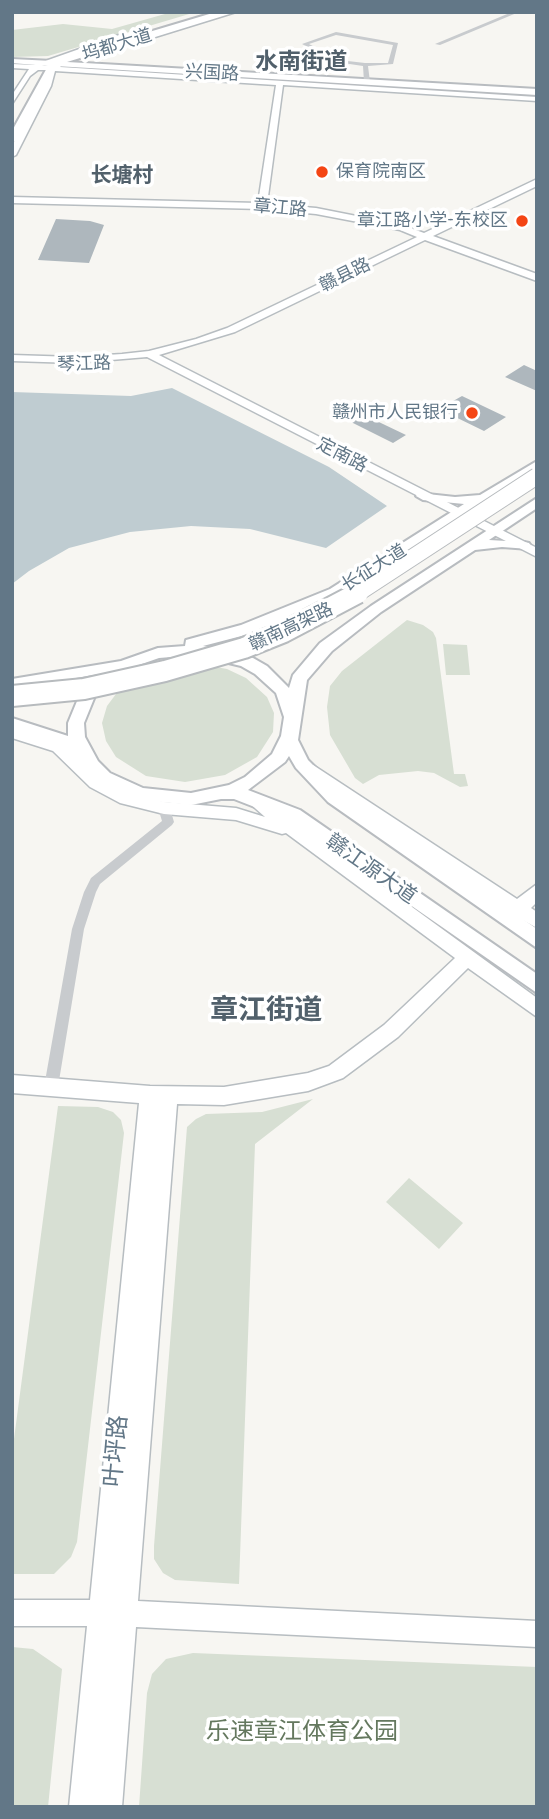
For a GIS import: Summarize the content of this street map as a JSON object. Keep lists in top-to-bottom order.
{
  "streets": {
    "highway": ["赣南高架路"],
    "main road": [
      "坞都大道",
      "兴国路",
      "长征大道",
      "赣江源大道"
    ],
    "street": [
      "章江路",
      "赣县路",
      "琴江路",
      "定南路",
      "叶坪路"
    ]
  },
  "crossings": [
    ["坞都大道", "兴国路"],
    ["章江路", "赣县路"],
    ["赣县路", "琴江路"],
    ["赣县路", "定南路"],
    ["琴江路", "定南路"],
    ["定南路", "长征大道"],
    ["长征大道", "赣江源大道"]
  ],
  "districts": ["水南街道", "长塘村", "章江街道"],
  "parks": ["乐速章江体育公园"],
  "places": ["保育院南区", "章江路小学-东校区", "赣州市人民银行"]
}
